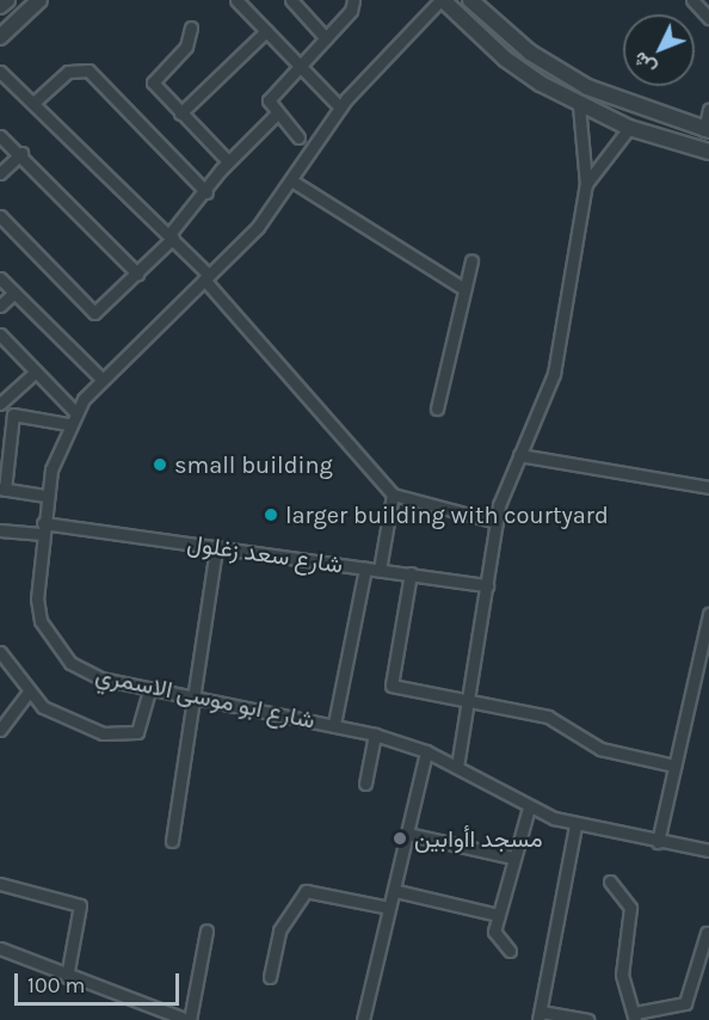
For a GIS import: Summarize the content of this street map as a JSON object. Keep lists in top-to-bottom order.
{
  "streets": {
    "street": ["شارع سعد زغلول", "شارع ابو موسى الاسمري"]
  },
  "crossings": [
    ["شارع سعد زغلول", "شارع ابو موسى الاسمري"]
  ],
  "places": ["small building", "larger building with courtyard", "مسجد اأوابين"],
  "scale_bar": "100 m",
  "north": "bottom left"
}
